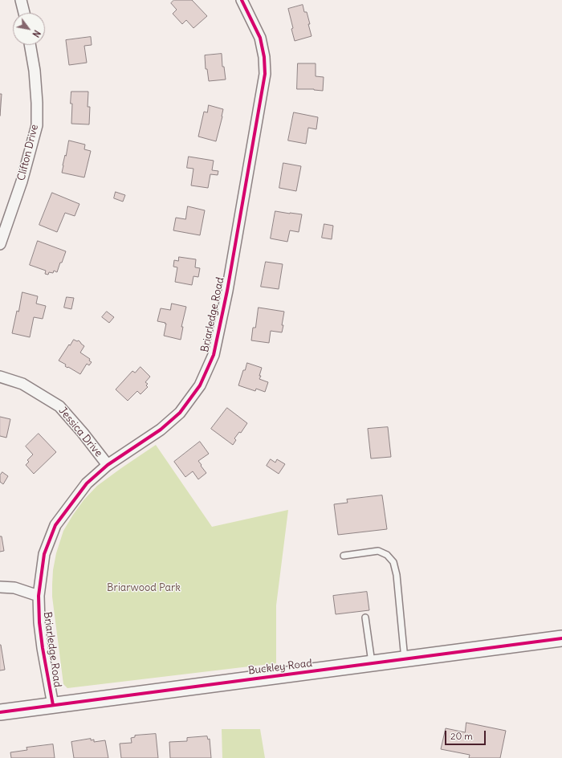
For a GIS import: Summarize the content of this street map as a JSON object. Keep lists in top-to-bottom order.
{
  "streets": {
    "street": [
      "Clifton Drive",
      "Briarledge Road",
      "Jessica Drive",
      "Buckley Road"
    ]
  },
  "crossings": [
    ["Briarledge Road", "Jessica Drive"],
    ["Briarledge Road", "Buckley Road"]
  ],
  "parks": ["Briarwood Park"],
  "scale_bar": "20 m",
  "north": "bottom right"
}
